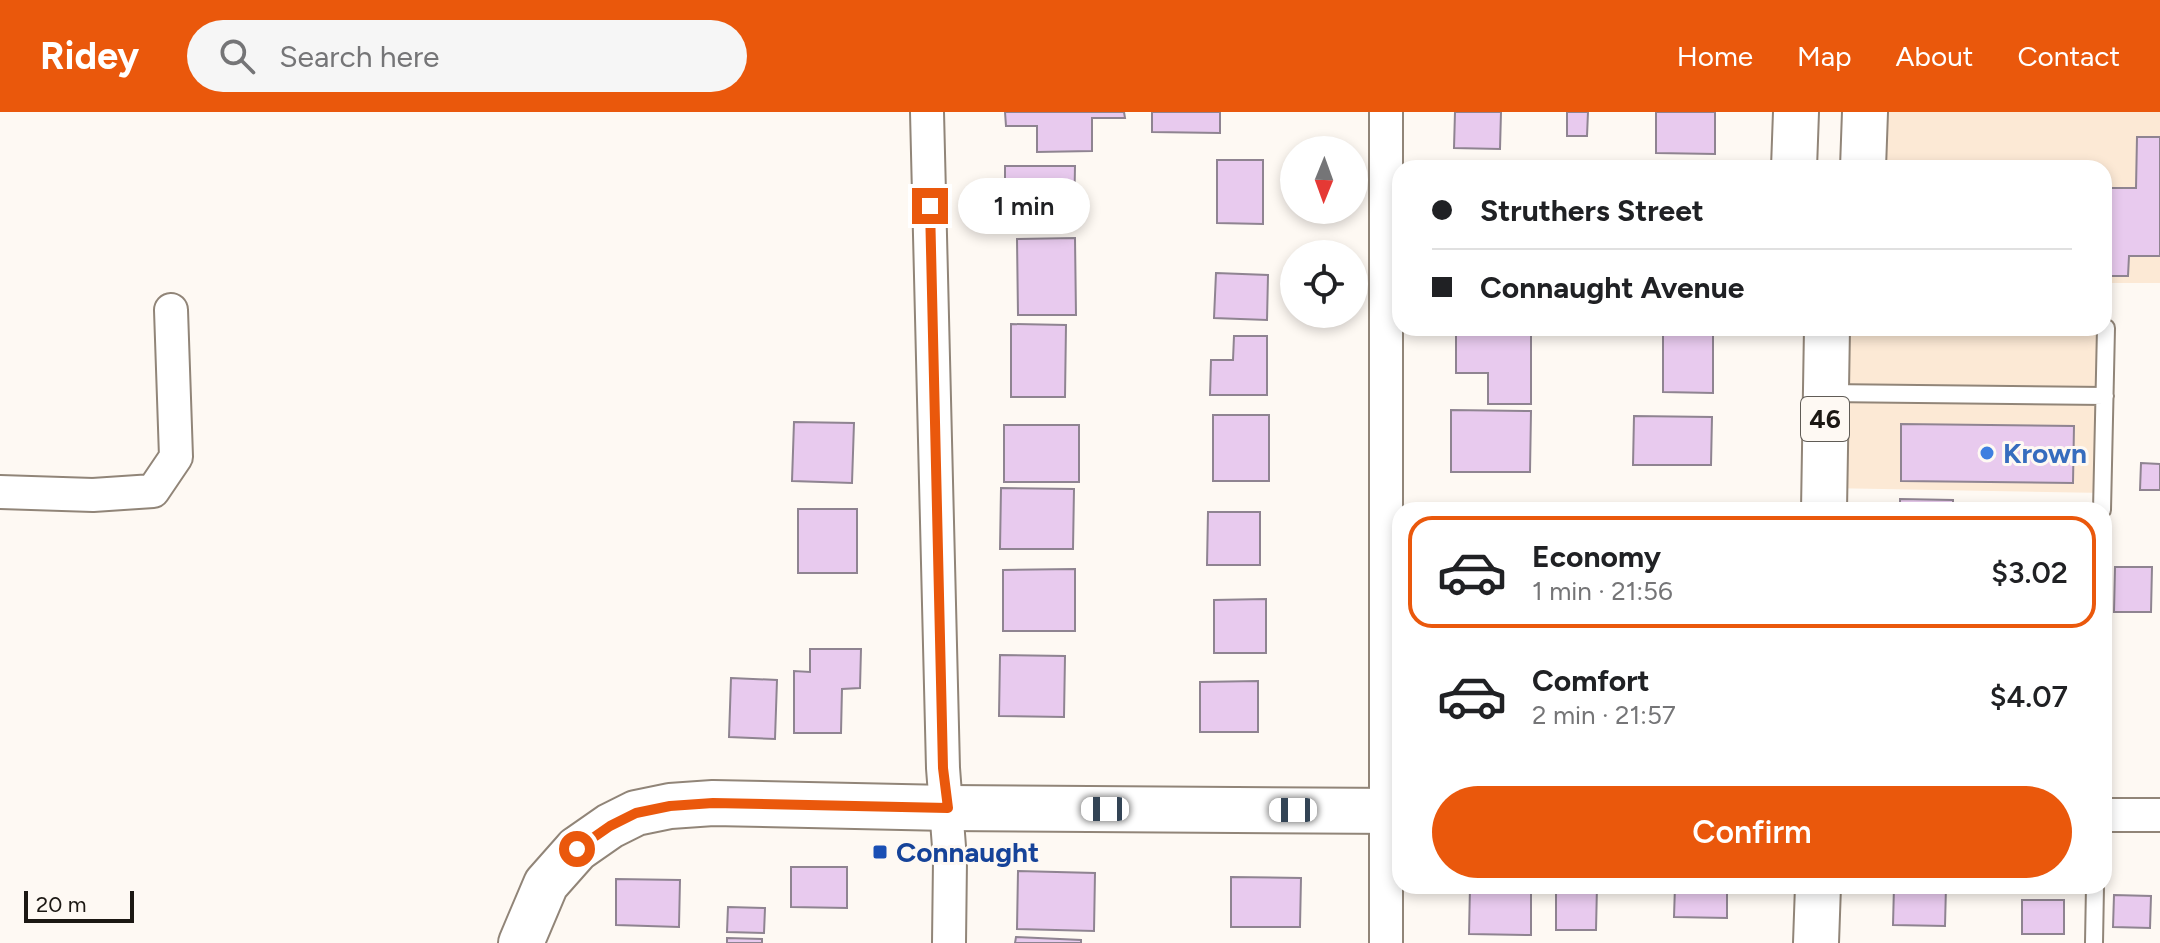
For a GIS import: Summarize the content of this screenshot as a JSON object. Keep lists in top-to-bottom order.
{
  "streets": {
    "street": ["46"]
  },
  "places": {
    "other": ["Krown"],
    "transit": ["Connaught"]
  },
  "scale_bar": "20 m",
  "north": "bottom",
  "page": {
    "header": "Ridey",
    "search": "Search here",
    "nav": [
      "Home",
      "Map",
      "About",
      "Contact"
    ],
    "banner": ["Struthers Street", "Connaught Avenue"],
    "bubble": "1 min",
    "list": [
      {
        "name": "Economy",
        "note": "1 min · 21:56",
        "value": "$3.02"
      },
      {
        "name": "Comfort",
        "note": "2 min · 21:57",
        "value": "$4.07"
      }
    ],
    "buttons": "Confirm",
    "scale": "20 m"
  }
}
